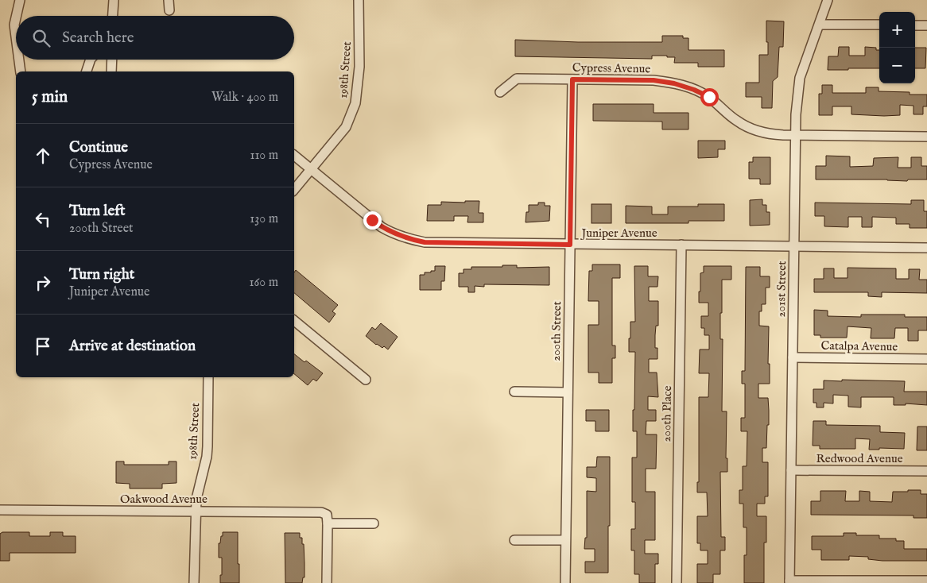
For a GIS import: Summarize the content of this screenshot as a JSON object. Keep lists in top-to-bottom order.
{
  "streets": {
    "street": [
      "Cypress Avenue",
      "198th Street",
      "Juniper Avenue",
      "201st Street",
      "200th Street",
      "Catalpa Avenue",
      "200th Place",
      "Redwood Avenue",
      "Oakwood Avenue"
    ]
  },
  "crossings": [
    ["Cypress Avenue", "201st Street"],
    ["Cypress Avenue", "200th Street"],
    ["198th Street", "Juniper Avenue"],
    ["198th Street", "Oakwood Avenue"],
    ["Juniper Avenue", "201st Street"],
    ["Juniper Avenue", "200th Street"],
    ["Juniper Avenue", "200th Place"],
    ["201st Street", "Catalpa Avenue"],
    ["201st Street", "Redwood Avenue"]
  ],
  "page": {
    "map_buttons": ["+", "−"],
    "search": "Search here",
    "heading": ["5 min", "Walk · 400 m"],
    "list": [
      ["Continue", "Cypress Avenue", "110 m"],
      ["Turn left", "200th Street", "130 m"],
      ["Turn right", "Juniper Avenue", "160 m"],
      "Arrive at destination"
    ]
  }
}
